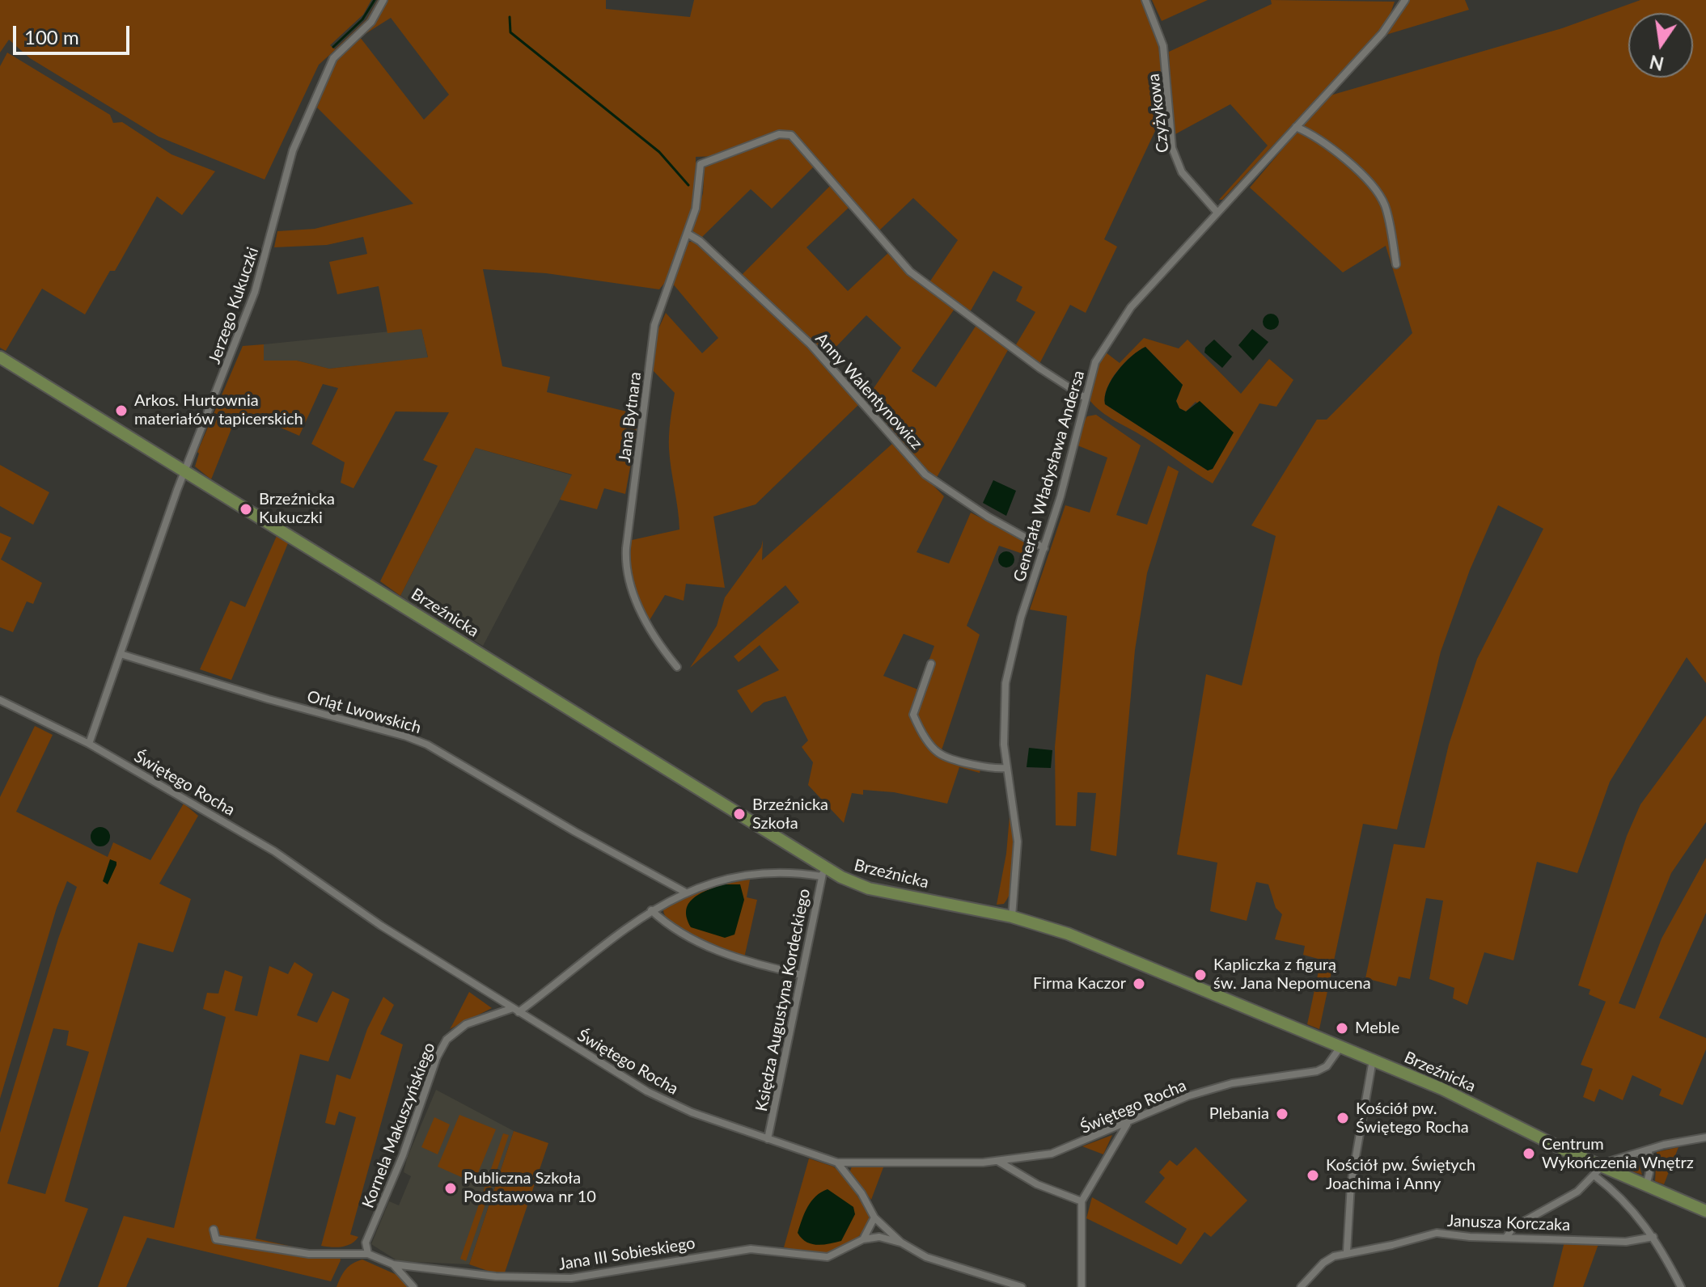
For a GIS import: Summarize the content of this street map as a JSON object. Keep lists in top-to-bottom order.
{
  "streets": {
    "main road": ["Brzeźnicka"],
    "street": [
      "Czyżykowa",
      "Jerzego Kukuczki",
      "Anny Walentynowicz",
      "Jana Bytnara",
      "Generała Władysława Andersa",
      "Orląt Lwowskich",
      "Świętego Rocha",
      "Księdza Augustyna Kordeckiego",
      "Kornela Makuszyńskiego",
      "Janusza Korczaka",
      "Jana III Sobieskiego"
    ]
  },
  "crossings": [
    ["Czyżykowa", "Generała Władysława Andersa"],
    ["Jerzego Kukuczki", "Brzeźnicka"],
    ["Jerzego Kukuczki", "Orląt Lwowskich"],
    ["Jerzego Kukuczki", "Świętego Rocha"],
    ["Anny Walentynowicz", "Jana Bytnara"],
    ["Anny Walentynowicz", "Generała Władysława Andersa"],
    ["Jana Bytnara", "Generała Władysława Andersa"],
    ["Generała Władysława Andersa", "Brzeźnicka"],
    ["Brzeźnicka", "Świętego Rocha"],
    ["Brzeźnicka", "Księdza Augustyna Kordeckiego"],
    ["Brzeźnicka", "Kornela Makuszyńskiego"],
    ["Orląt Lwowskich", "Kornela Makuszyńskiego"],
    ["Świętego Rocha", "Księdza Augustyna Kordeckiego"],
    ["Świętego Rocha", "Kornela Makuszyńskiego"],
    ["Księdza Augustyna Kordeckiego", "Kornela Makuszyńskiego"],
    ["Kornela Makuszyńskiego", "Jana III Sobieskiego"]
  ],
  "places": [
    "Arkos. Hurtownia materiałów tapicerskich",
    "Brzeźnicka Kukuczki",
    "Brzeźnicka Szkoła",
    "Kapliczka z figurą św. Jana Nepomucena",
    "Firma Kaczor",
    "Meble",
    "Plebania",
    "Kościół pw. Świętego Rocha",
    "Centrum Wykończenia Wnętrz",
    "Kościół pw. Świętych Joachima i Anny",
    "Publiczna Szkoła Podstawowa nr 10"
  ],
  "scale_bar": "100 m",
  "north": "bottom"
}
